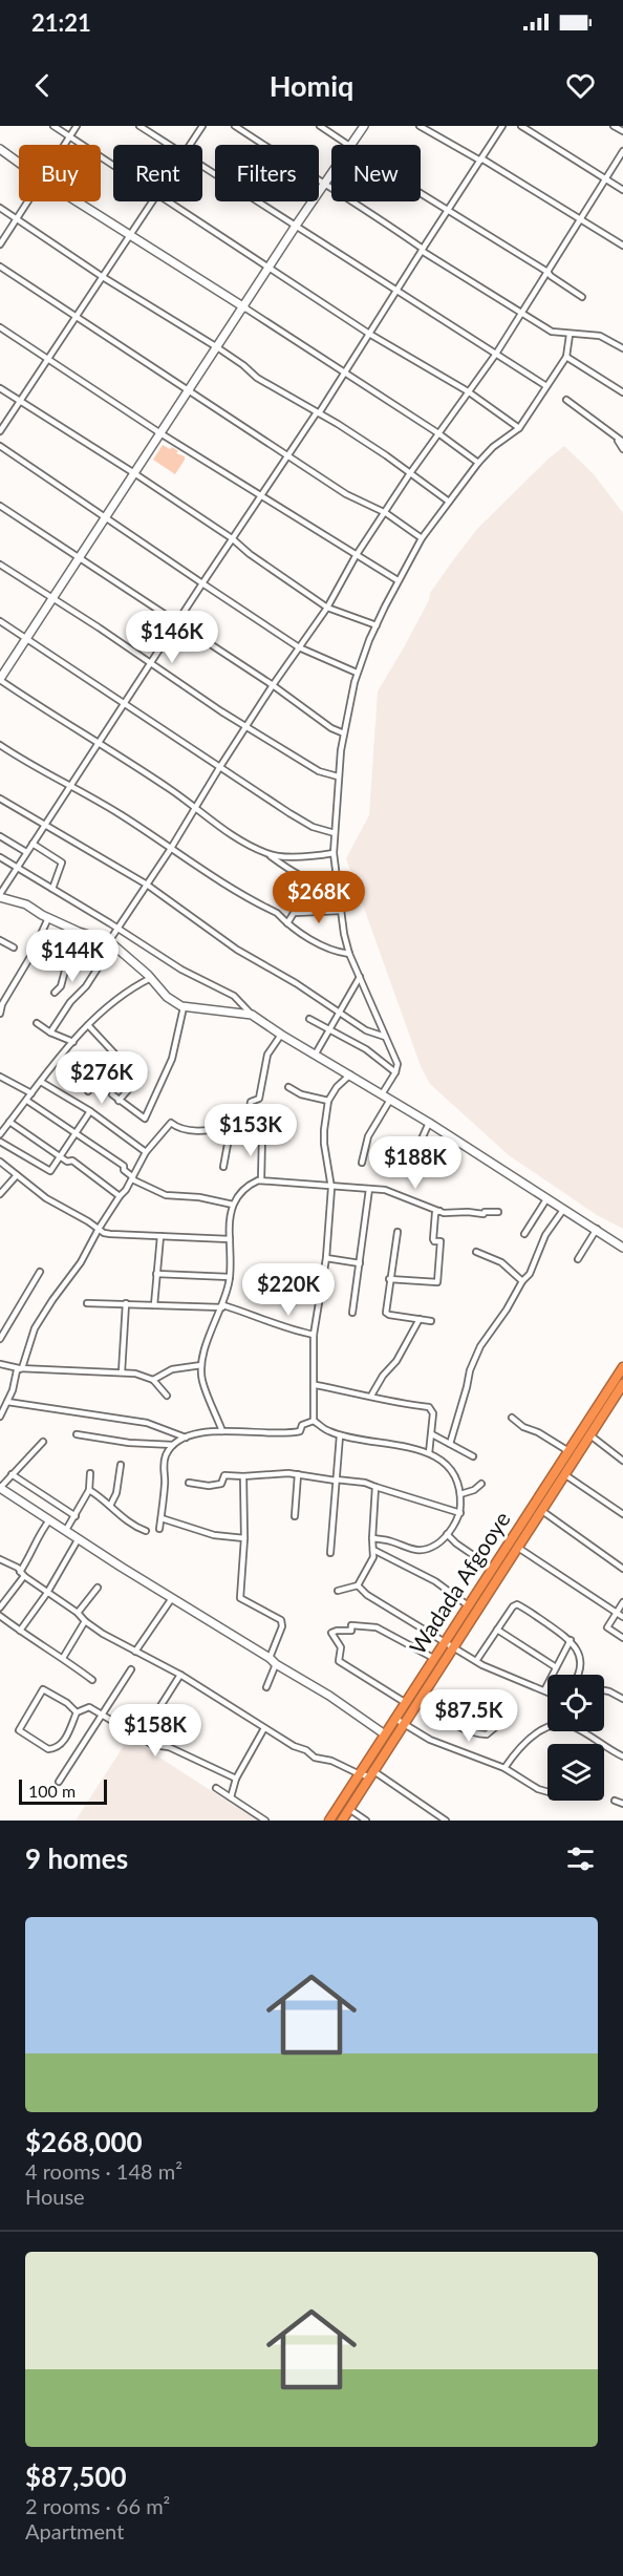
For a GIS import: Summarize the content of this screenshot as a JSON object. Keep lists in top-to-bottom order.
{
  "streets": {
    "highway": ["Wadada Afgooye"]
  },
  "scale_bar": "100 m",
  "page": {
    "status": "21:21",
    "header": "Homiq",
    "chip": [
      "Buy",
      "Rent",
      "Filters",
      "New"
    ],
    "price": [
      "$146K",
      "$268K",
      "$144K",
      "$276K",
      "$153K",
      "$188K",
      "$220K",
      "$87.5K",
      "$158K"
    ],
    "scale": "100 m",
    "heading": "9 homes",
    "list": [
      {
        "name": "$268,000",
        "note": "4 rooms · 148 m² · House"
      },
      {
        "name": "$87,500",
        "note": "2 rooms · 66 m² · Apartment"
      }
    ]
  }
}
